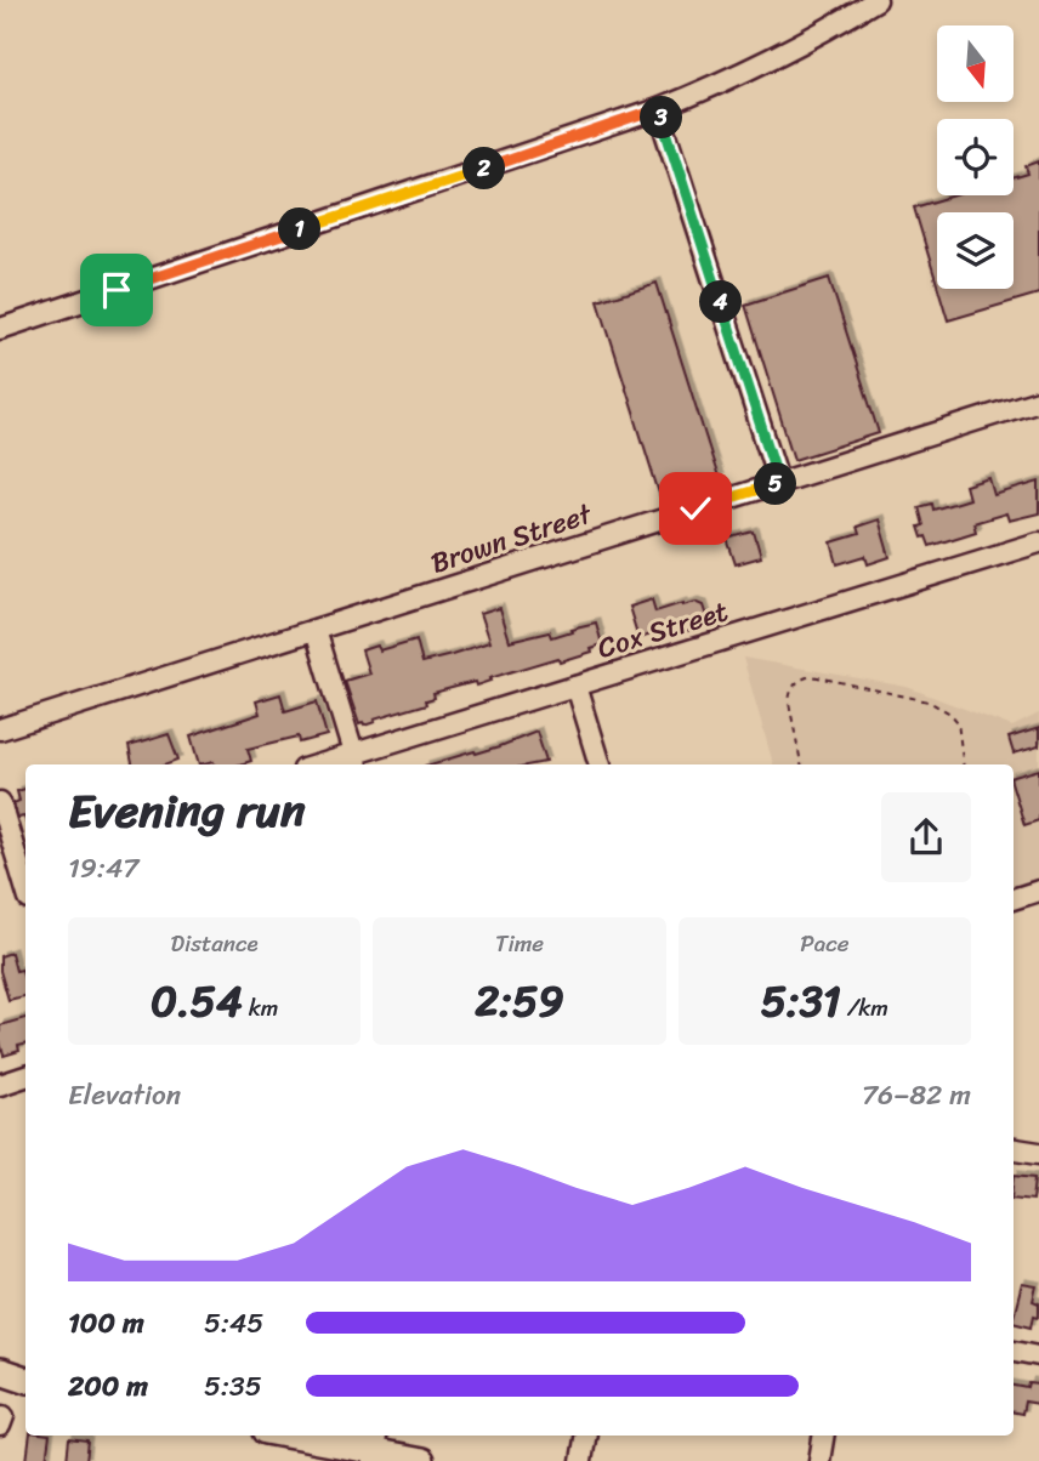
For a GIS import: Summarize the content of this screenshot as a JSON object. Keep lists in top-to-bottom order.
{
  "streets": {
    "street": ["Brown Street", "Cox Street"]
  },
  "north": "bottom",
  "page": {
    "pins": [
      "3",
      "2",
      "1",
      "4",
      "5"
    ],
    "heading": ["Evening run", "19:47"],
    "stats": [
      ["Distance", "0.54 km"],
      ["Time", "2:59"],
      ["Pace", "5:31 /km"]
    ],
    "chart": ["Elevation", "76–82 m"],
    "list": [
      {
        "name": "100 m",
        "note": "5:45"
      },
      {
        "name": "200 m",
        "note": "5:35"
      }
    ]
  }
}
